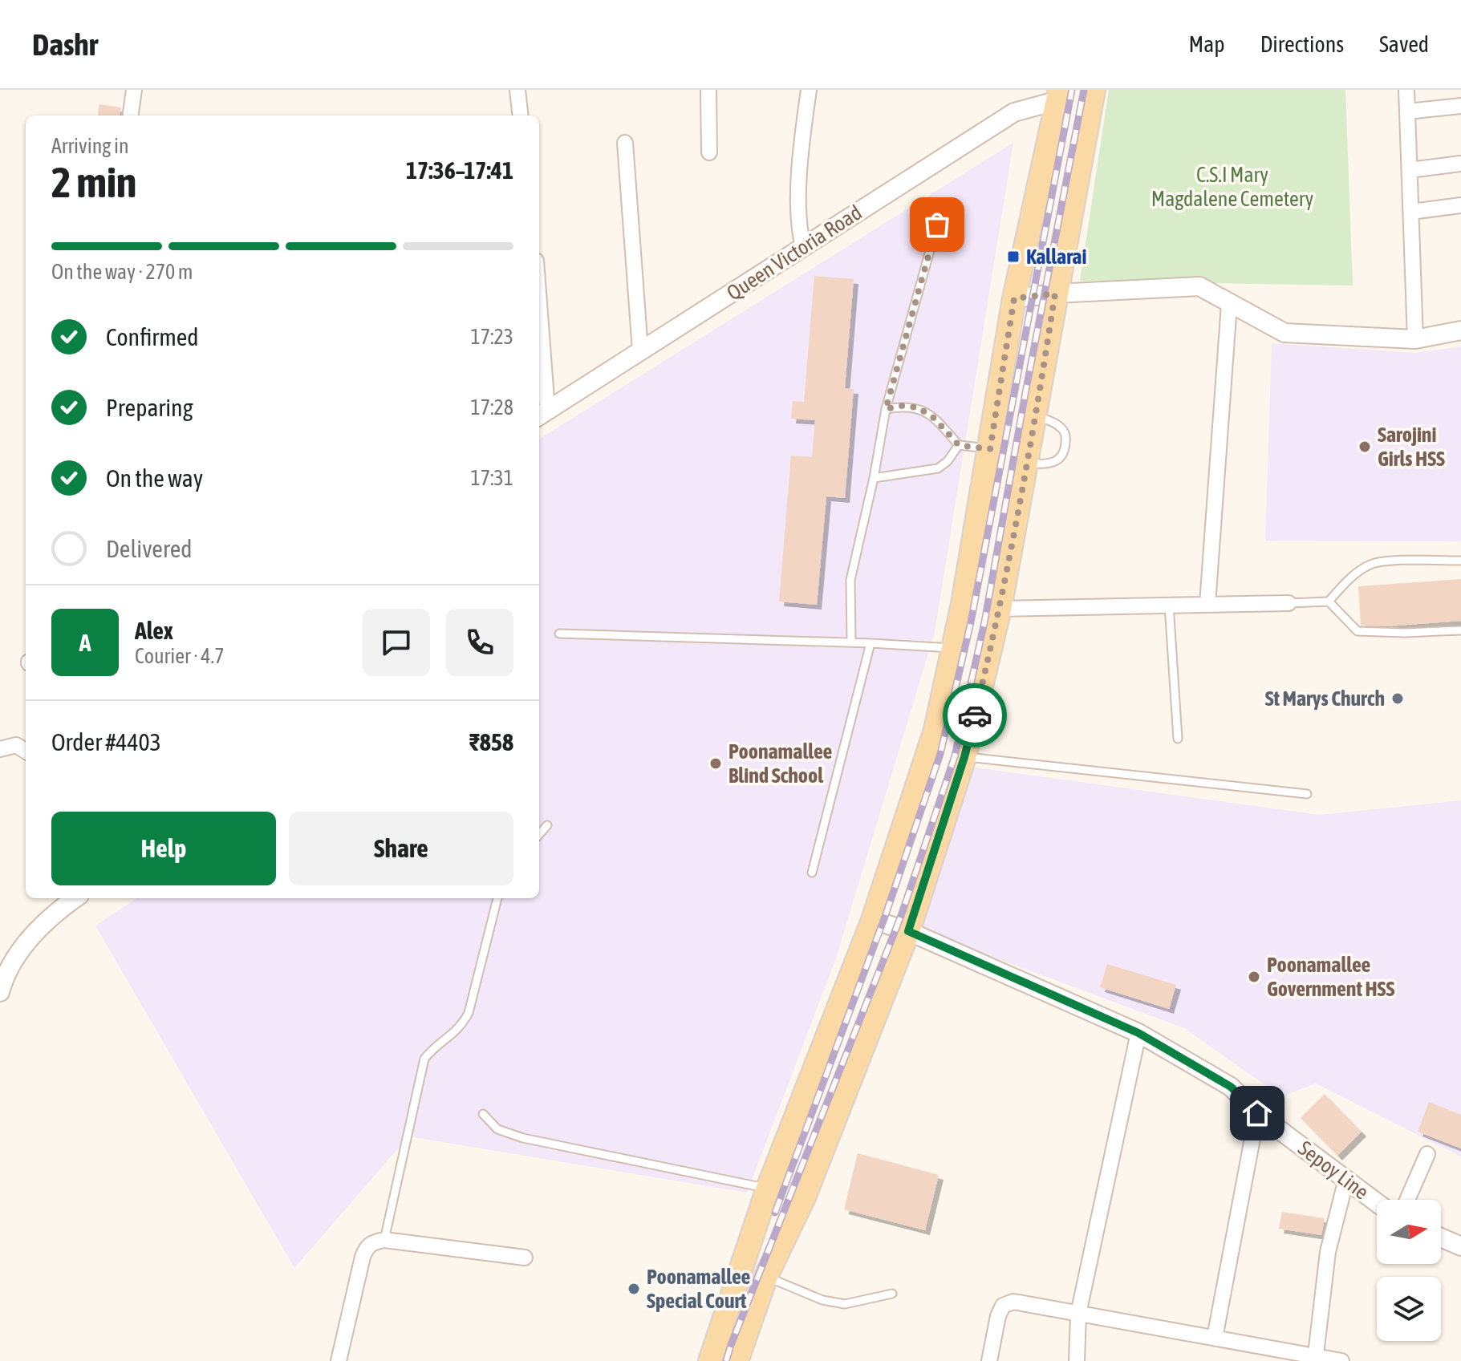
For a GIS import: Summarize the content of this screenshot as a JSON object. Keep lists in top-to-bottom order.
{
  "streets": {
    "street": ["Queen Victoria Road", "Sepoy Line"]
  },
  "parks": ["C.S.I Mary Magdalene Cemetery"],
  "places": {
    "transit": ["Kallarai"],
    "other": [
      "Sarojini Girls HSS",
      "St Marys Church",
      "Poonamallee Blind School",
      "Poonamallee Government HSS",
      "Poonamallee Special Court"
    ]
  },
  "north": "right",
  "page": {
    "header": "Dashr",
    "nav": ["Map", "Directions", "Saved"],
    "heading": ["2 min", "Arriving in", "17:36–17:41"],
    "panel": [
      "Alex",
      "Courier · 4.7",
      "Order #4403",
      "₹858"
    ],
    "bar": "On the way · 270 m",
    "list": [
      ["Confirmed", "17:23"],
      ["Preparing", "17:28"],
      ["On the way", "17:31"],
      "Delivered"
    ],
    "round": "A",
    "buttons": ["Help", "Share"]
  }
}
